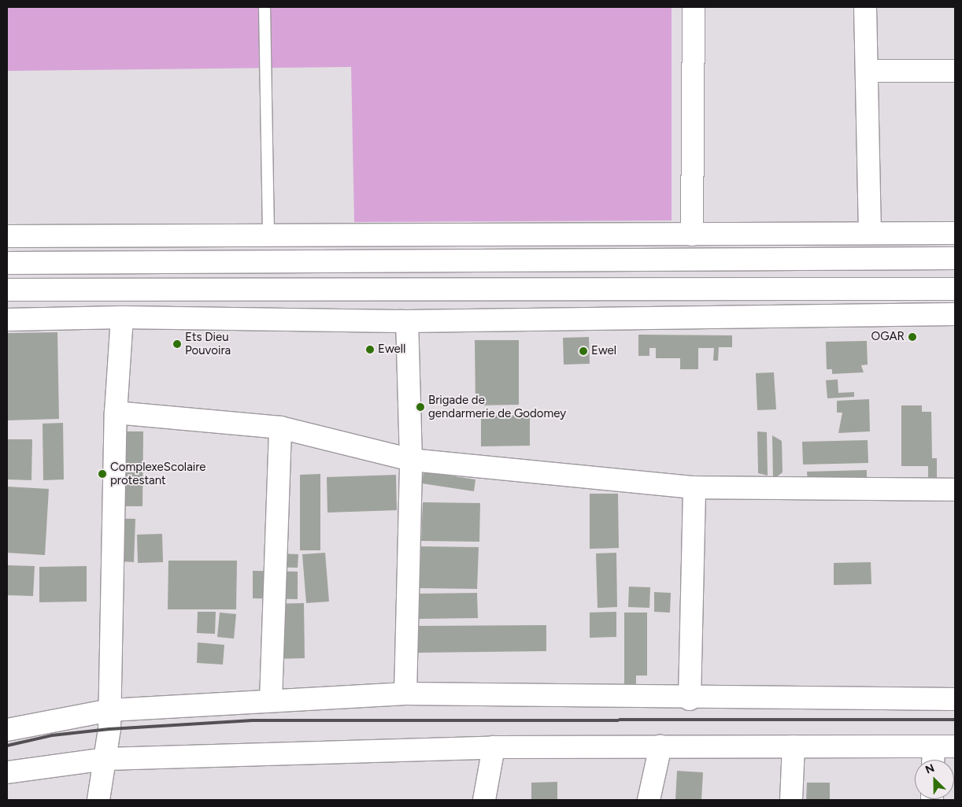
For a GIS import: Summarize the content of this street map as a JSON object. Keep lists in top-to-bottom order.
{
  "places": [
    "OGAR",
    "Ets Dieu Pouvoira",
    "Ewell",
    "Ewel",
    "Brigade de gendarmerie de Godomey",
    "ComplexeScolaire protestant"
  ],
  "north": "top left"
}
